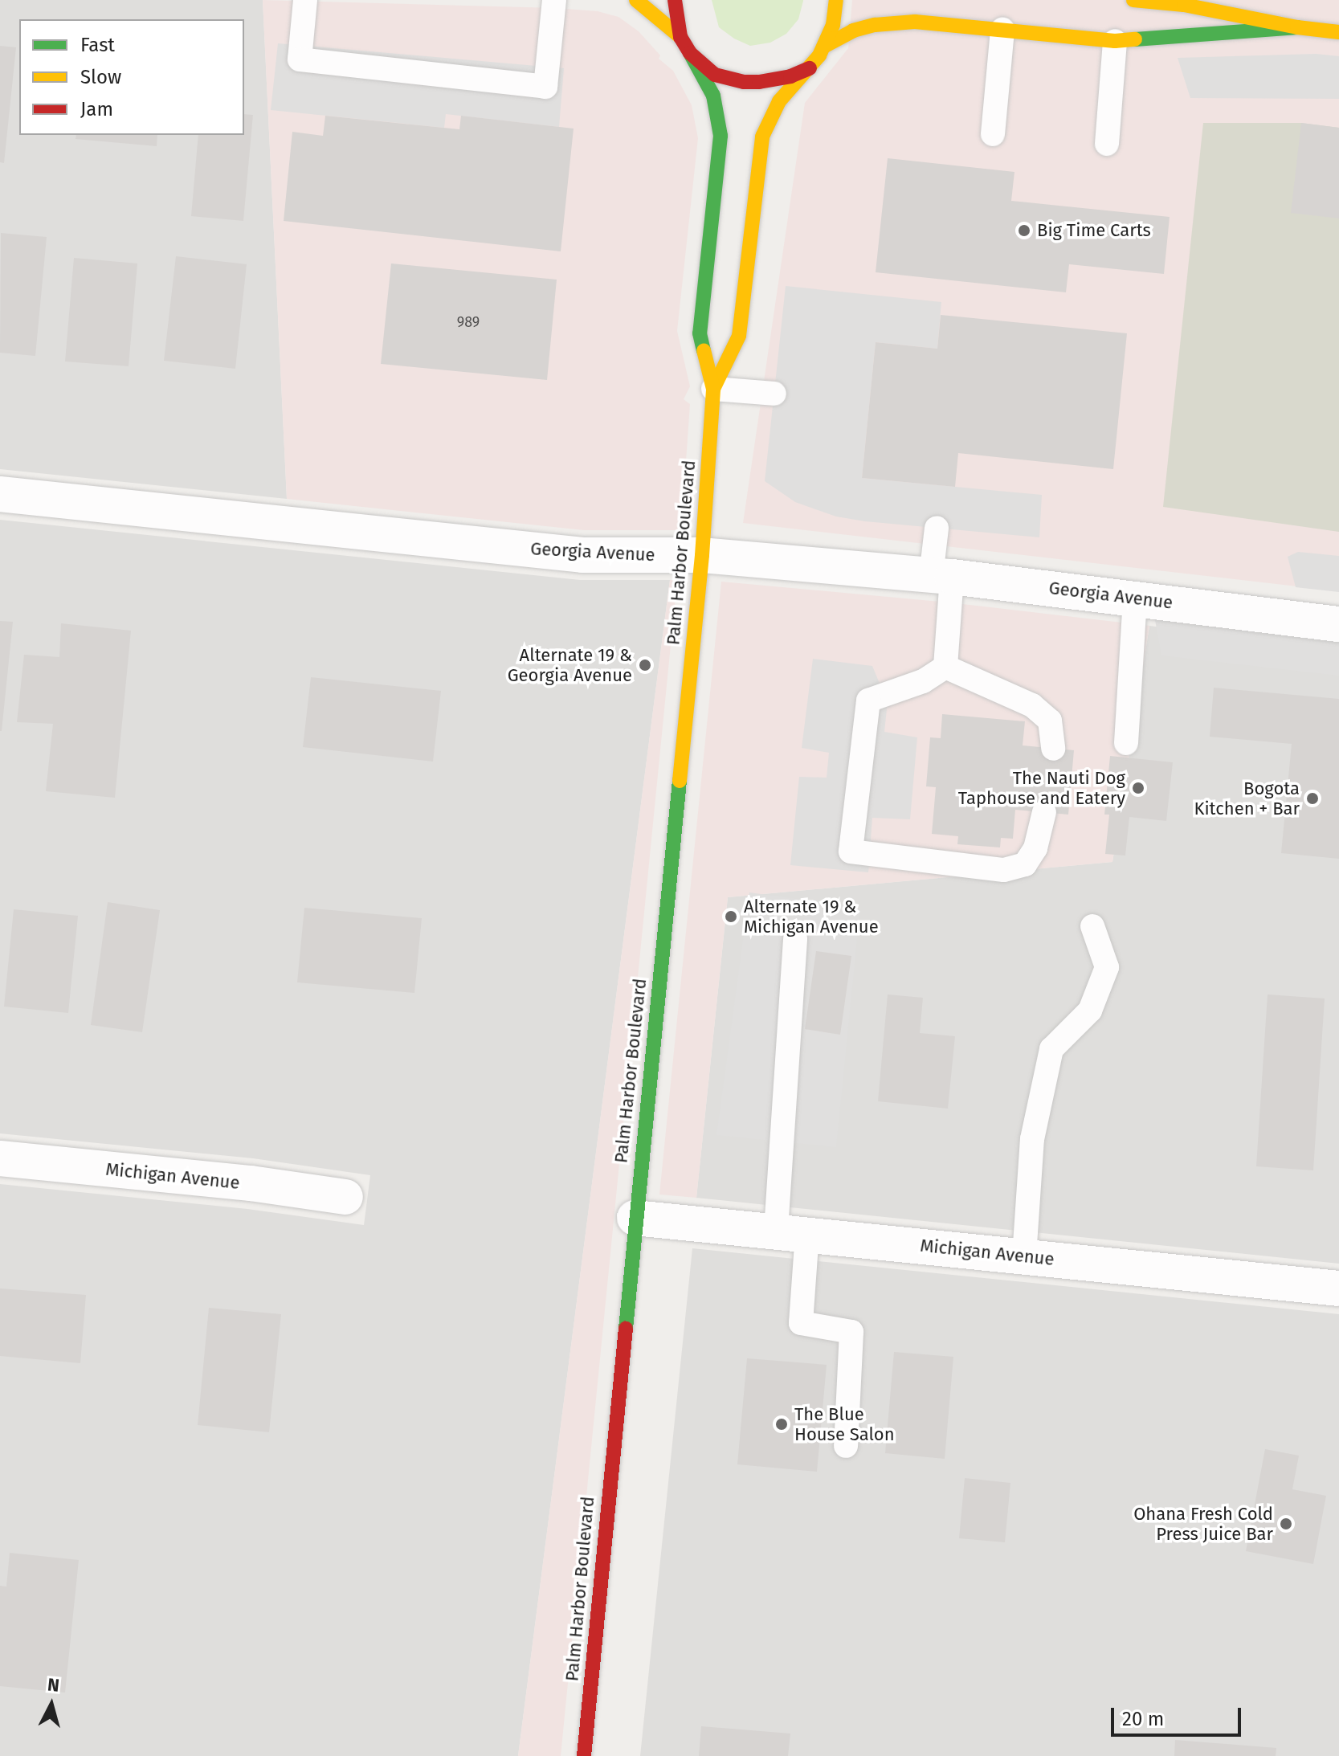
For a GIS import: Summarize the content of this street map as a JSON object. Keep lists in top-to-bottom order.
{
  "streets": {
    "main road": ["Palm Harbor Boulevard"],
    "street": ["Georgia Avenue", "Michigan Avenue"]
  },
  "crossings": [
    ["Georgia Avenue", "Palm Harbor Boulevard"],
    ["Palm Harbor Boulevard", "Michigan Avenue"]
  ],
  "places": [
    "Big Time Carts",
    "Alternate 19 & Georgia Avenue",
    "The Nauti Dog Taphouse and Eatery",
    "Bogota Kitchen + Bar",
    "Alternate 19 & Michigan Avenue",
    "The Blue House Salon",
    "Ohana Fresh Cold Press Juice Bar"
  ],
  "house_numbers": ["989"],
  "legend": ["Fast", "Slow", "Jam"],
  "scale_bar": "20 m",
  "north": "top"
}
